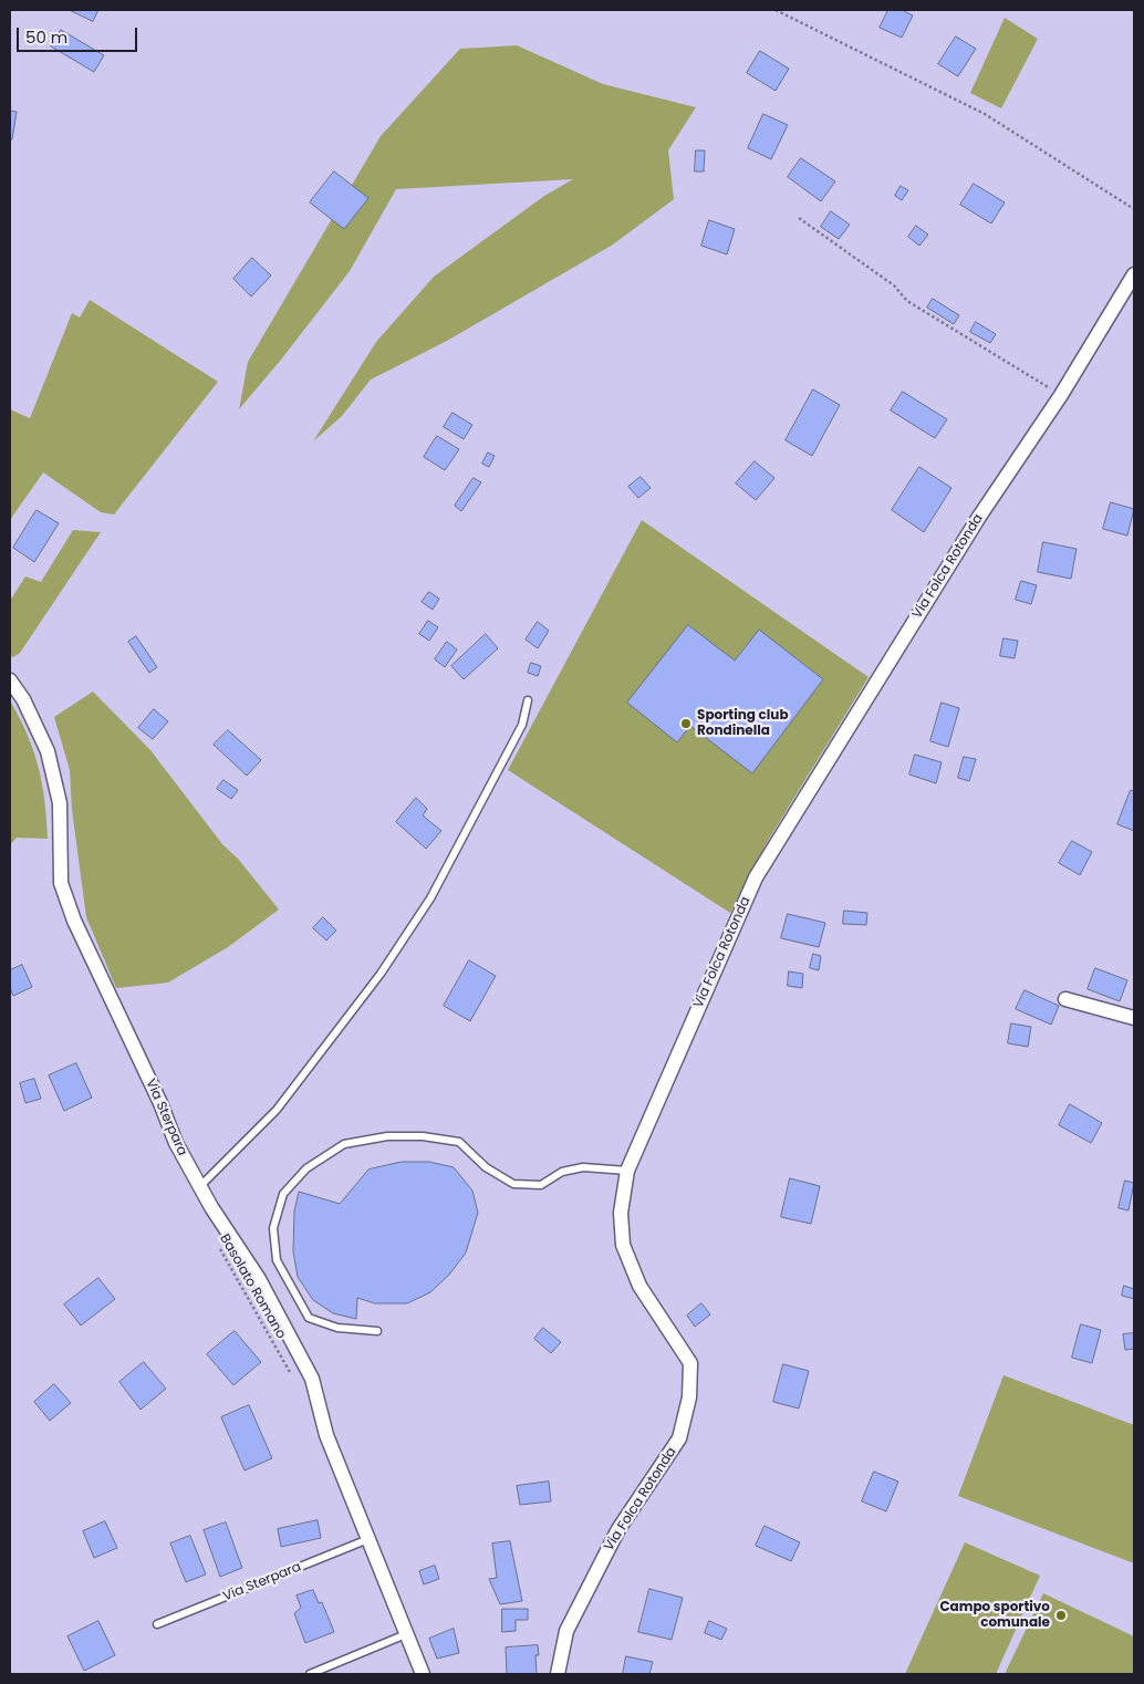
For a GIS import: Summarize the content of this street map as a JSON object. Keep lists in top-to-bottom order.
{
  "streets": {
    "street": ["Via Folca Rotonda", "Via Sterpara"],
    "path": ["Basolato Romano"]
  },
  "places": ["Sporting club Rondinella", "Campo sportivo comunale"],
  "scale_bar": "50 m"
}
